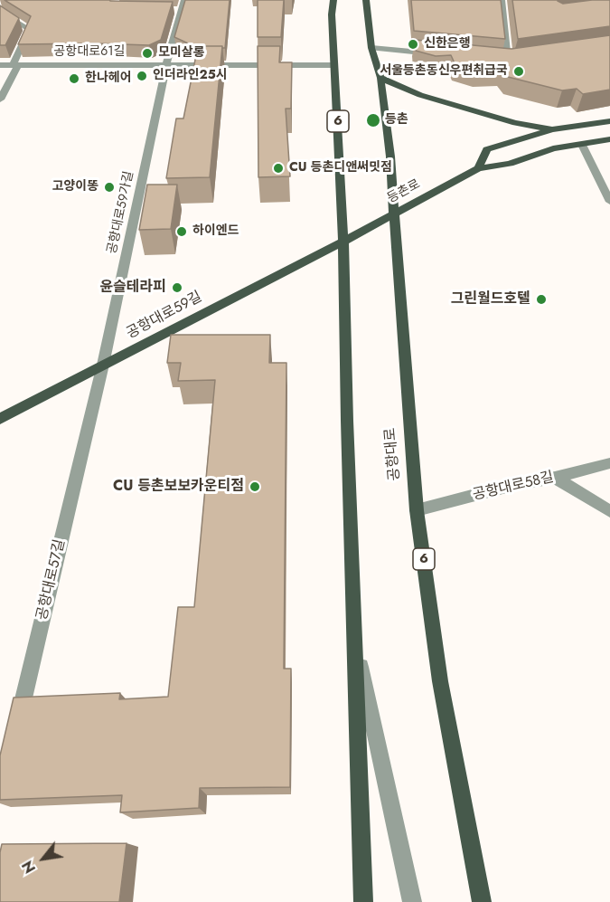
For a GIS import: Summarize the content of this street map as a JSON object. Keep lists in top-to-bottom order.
{
  "streets": {
    "main road": [
      "6",
      "등촌로",
      "공항대로59길",
      "공항대로"
    ],
    "street": [
      "공항대로61길",
      "공항대로59가길",
      "공항대로58길",
      "공항대로57길"
    ]
  },
  "crossings": [
    ["공항대로61길", "6"],
    ["공항대로61길", "공항대로59가길"],
    ["6", "등촌로"],
    ["6", "공항대로59길"],
    ["등촌로", "공항대로59길"],
    ["등촌로", "공항대로"],
    ["공항대로59가길", "공항대로59길"],
    ["공항대로59가길", "공항대로57길"],
    ["공항대로59길", "공항대로57길"],
    ["공항대로", "공항대로58길"]
  ],
  "places": [
    "신한은행",
    "모미살롱",
    "서울등촌동신우편취급국",
    "인더라인25시",
    "한나헤어",
    "등촌",
    "CU 등촌디앤써밋점",
    "고양이똥",
    "하이엔드",
    "윤슬테라피",
    "그린월드호텔",
    "CU 등촌보보카운티점"
  ],
  "north": "bottom left"
}
